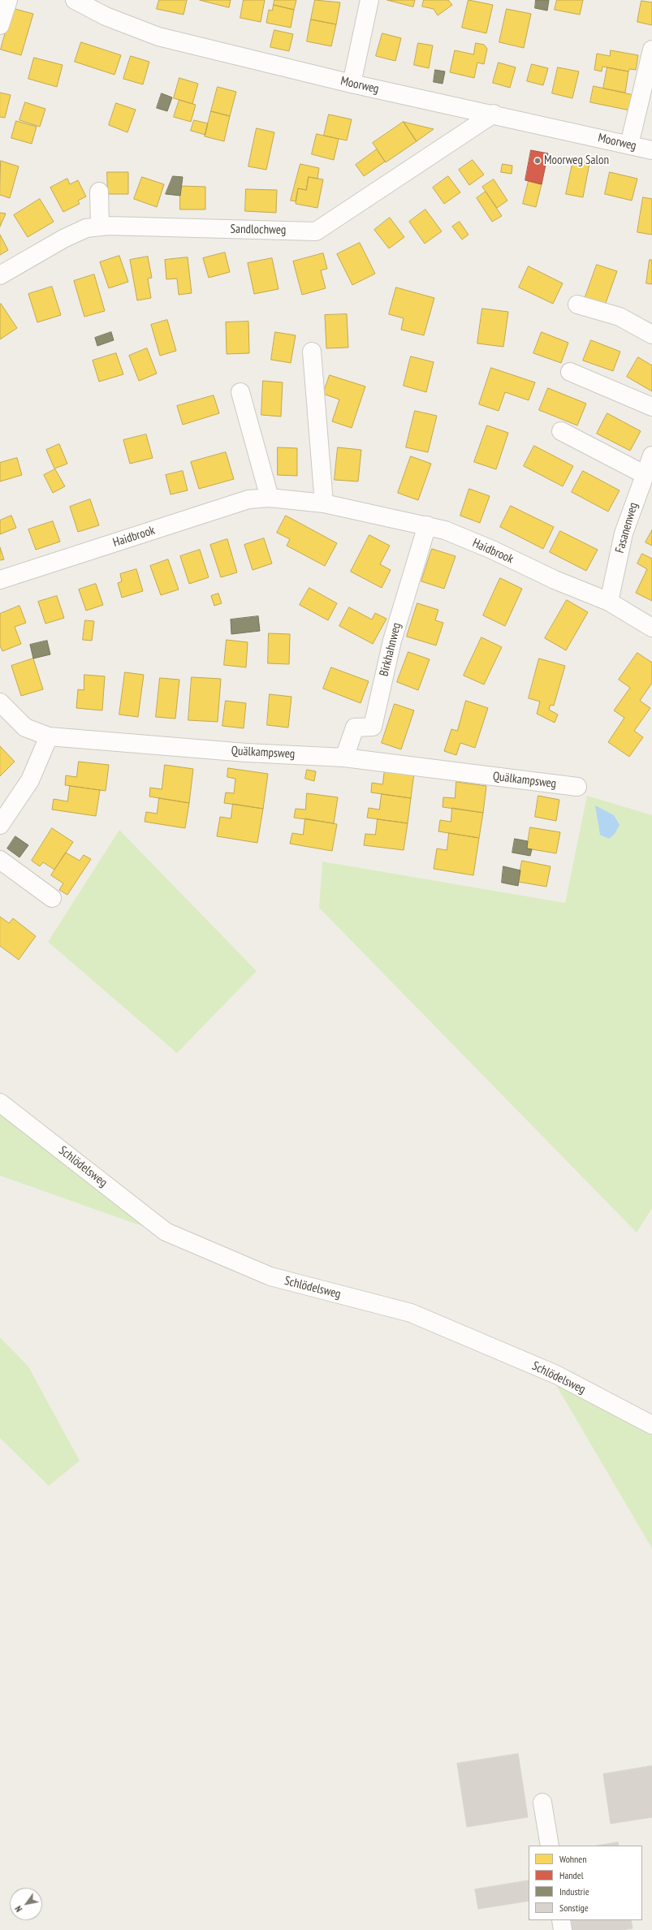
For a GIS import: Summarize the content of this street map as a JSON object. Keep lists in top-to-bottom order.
{
  "streets": {
    "street": [
      "Moorweg",
      "Sandlochweg",
      "Fasanenweg",
      "Haidbrook",
      "Birkhahnweg",
      "Quälkampsweg",
      "Schlödelsweg"
    ]
  },
  "crossings": [
    ["Moorweg", "Sandlochweg"],
    ["Fasanenweg", "Haidbrook"],
    ["Haidbrook", "Birkhahnweg"],
    ["Birkhahnweg", "Quälkampsweg"]
  ],
  "places": ["Moorweg Salon"],
  "legend": [
    "Wohnen",
    "Handel",
    "Industrie",
    "Sonstige"
  ],
  "north": "bottom left"
}
